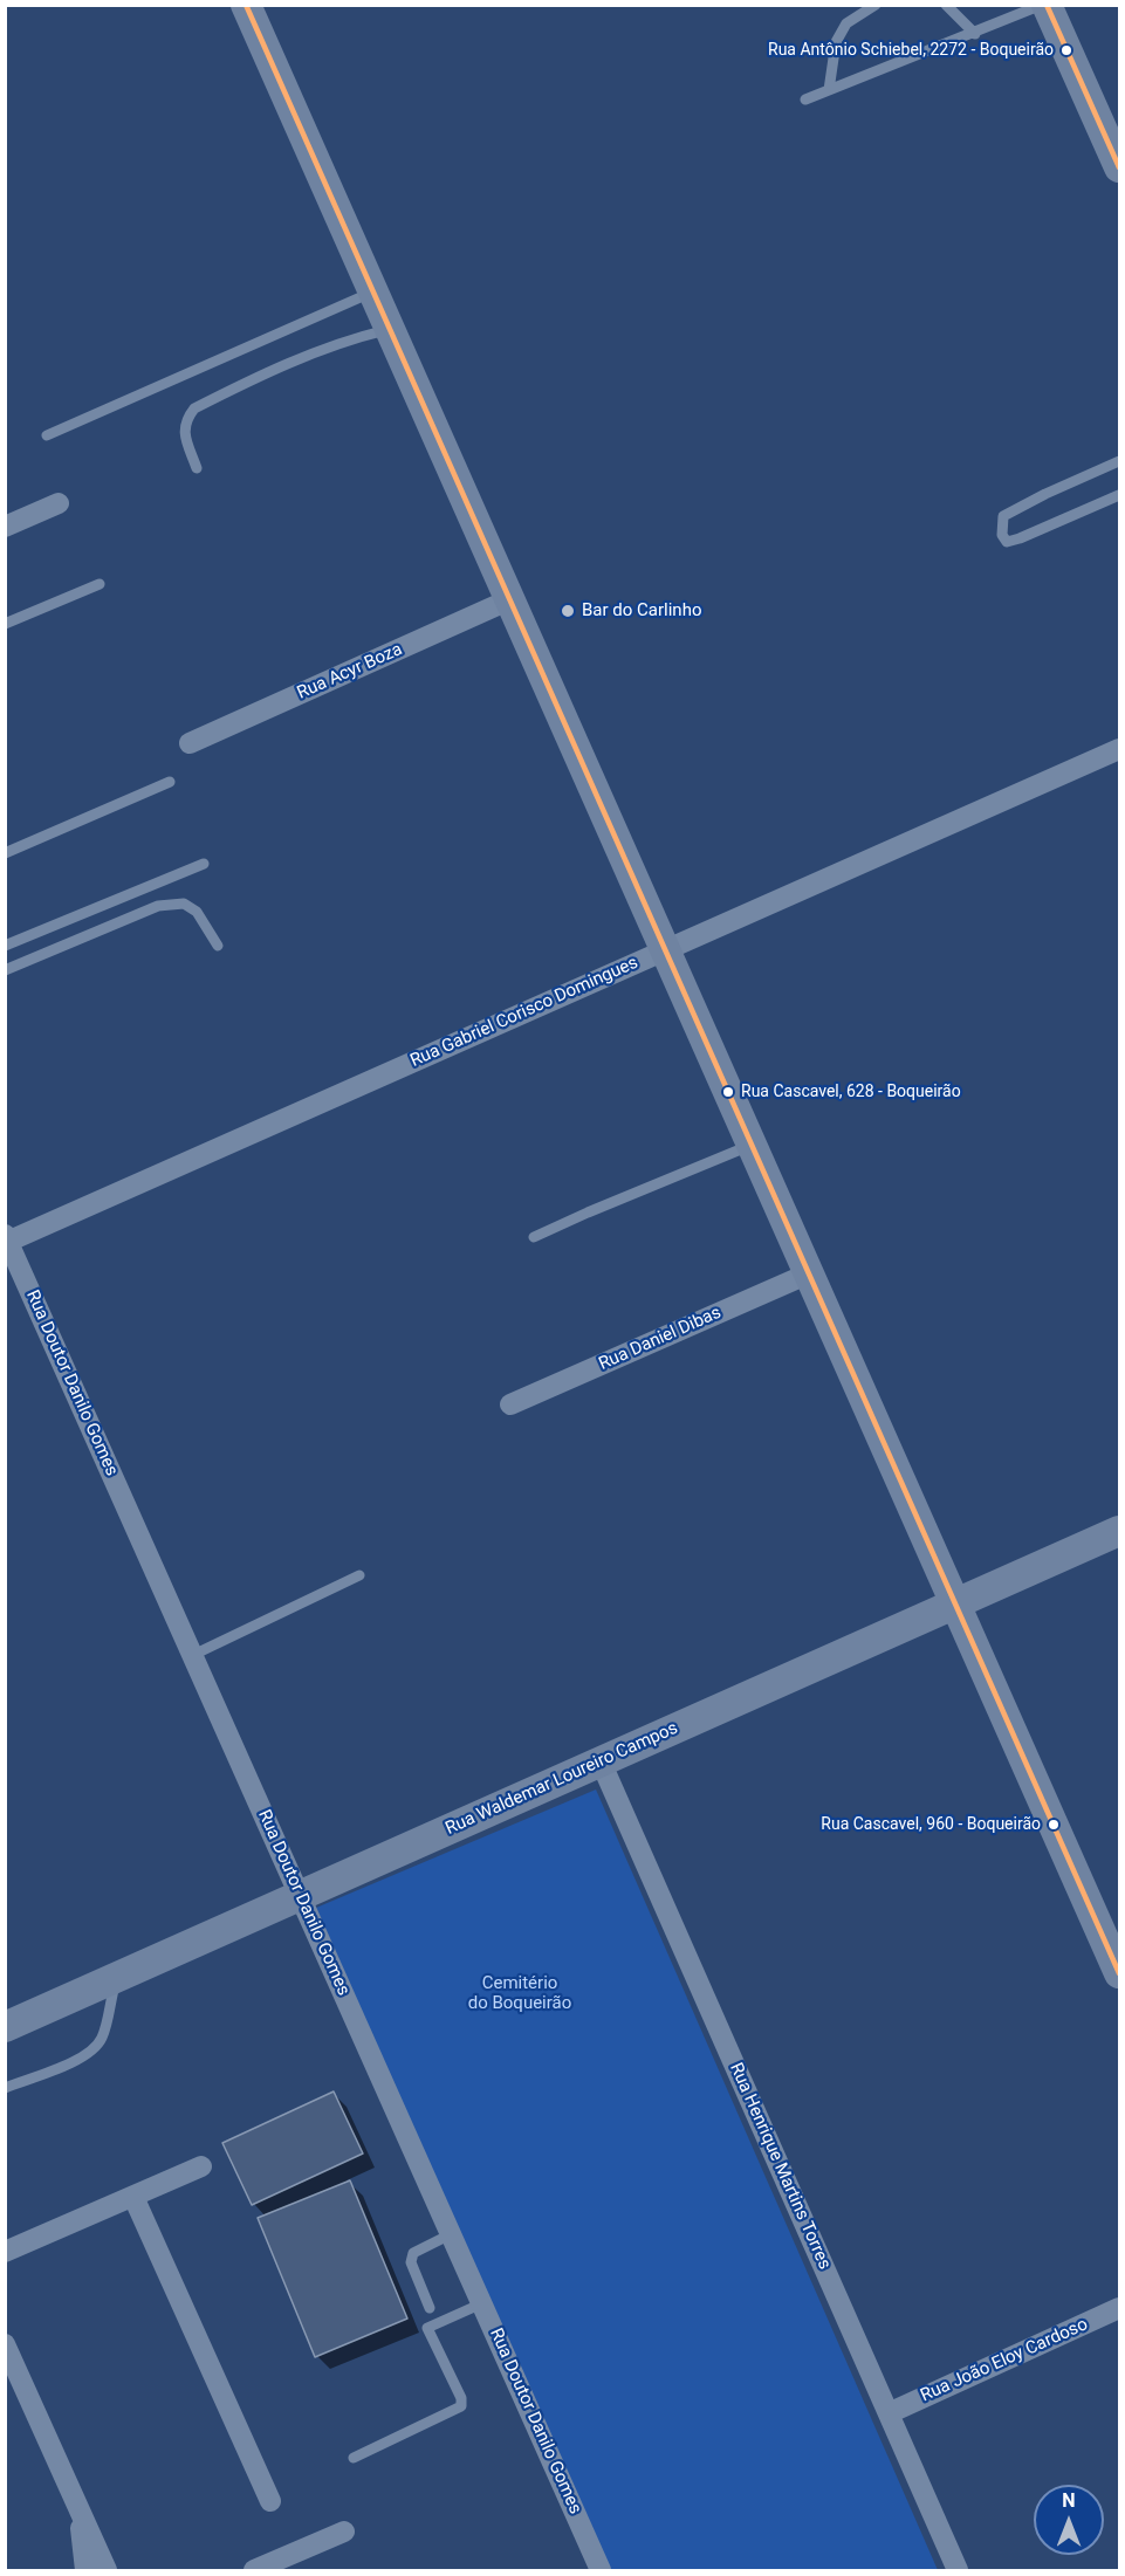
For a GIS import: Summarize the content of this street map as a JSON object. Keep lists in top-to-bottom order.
{
  "streets": {
    "main road": ["Rua Waldemar Loureiro Campos"],
    "street": [
      "Rua Acyr Boza",
      "Rua Gabriel Corisco Domingues",
      "Rua Daniel Dibas",
      "Rua Doutor Danilo Gomes",
      "Rua Henrique Martins Torres",
      "Rua João Eloy Cardoso"
    ]
  },
  "crossings": [
    ["Rua Gabriel Corisco Domingues", "Rua Doutor Danilo Gomes"],
    ["Rua Doutor Danilo Gomes", "Rua Waldemar Loureiro Campos"],
    ["Rua Waldemar Loureiro Campos", "Rua Henrique Martins Torres"],
    ["Rua Henrique Martins Torres", "Rua João Eloy Cardoso"]
  ],
  "parks": ["Cemitério do Boqueirão"],
  "places": [
    "Rua Antônio Schiebel, 2272 - Boqueirão",
    "Bar do Carlinho",
    "Rua Cascavel, 628 - Boqueirão",
    "Rua Cascavel, 960 - Boqueirão"
  ],
  "north": "top"
}
